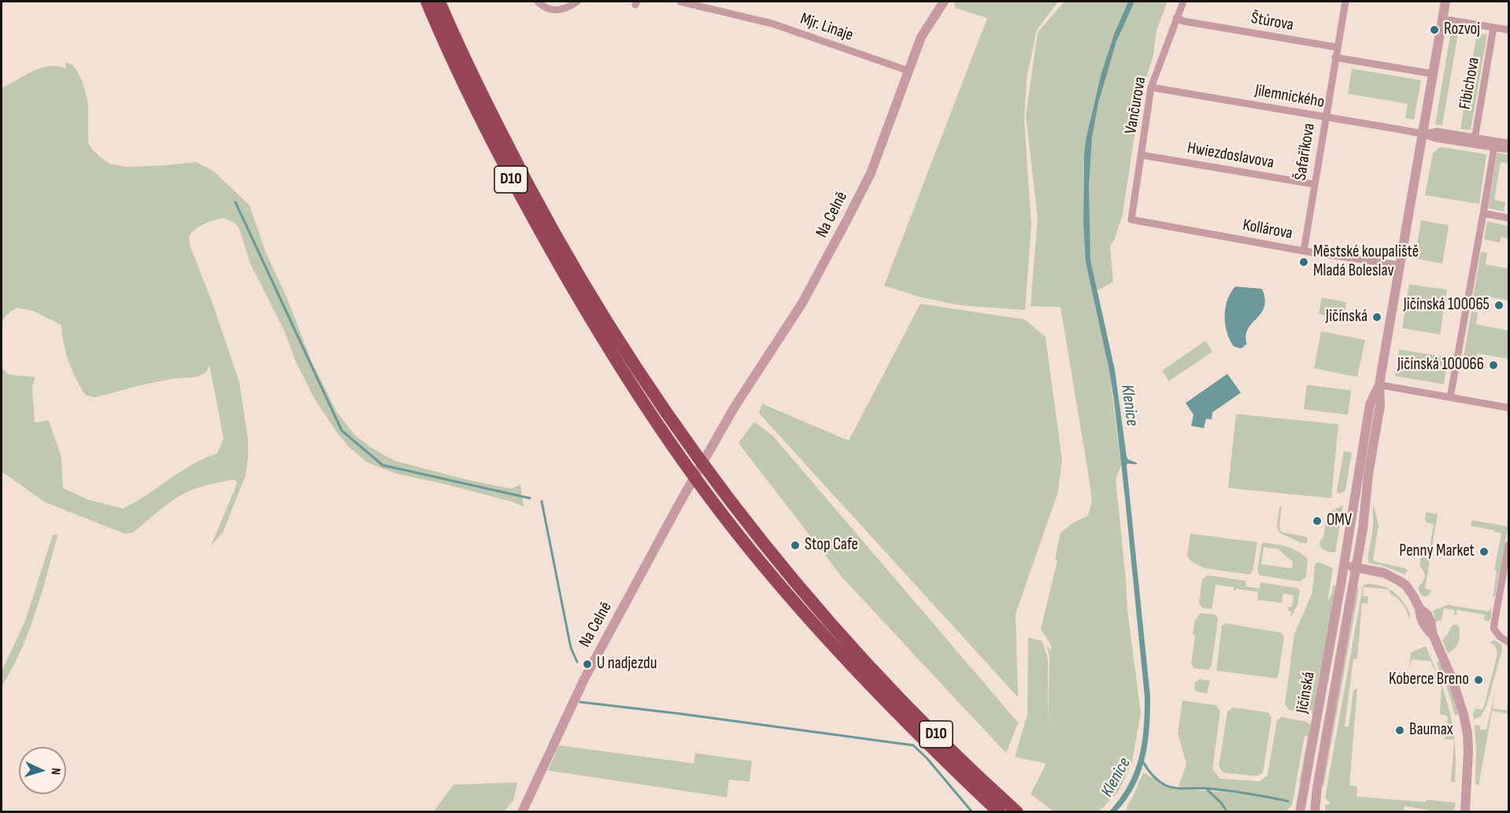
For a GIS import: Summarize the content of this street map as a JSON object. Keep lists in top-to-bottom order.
{
  "streets": {
    "highway": ["D10"],
    "street": [
      "Štúrova",
      "Mjr. Linaje",
      "Fibichova",
      "Jilemnického",
      "Vančurova",
      "Šafaříkova",
      "Hwiezdoslavova",
      "Na Celně",
      "Kollárova",
      "Jičínská"
    ]
  },
  "crossings": [
    ["Štúrova", "Vančurova"],
    ["Štúrova", "Šafaříkova"],
    ["Mjr. Linaje", "Na Celně"],
    ["Fibichova", "Jilemnického"],
    ["Jilemnického", "Vančurova"],
    ["Jilemnického", "Šafaříkova"],
    ["Jilemnického", "Jičínská"],
    ["Vančurova", "Hwiezdoslavova"],
    ["Vančurova", "Kollárova"],
    ["Šafaříkova", "Hwiezdoslavova"],
    ["Šafaříkova", "Kollárova"],
    ["Kollárova", "Jičínská"]
  ],
  "water": ["Klenice"],
  "places": [
    "Rozvoj",
    "Městské koupaliště Mladá Boleslav",
    "Jičínská 100065",
    "Jičínská",
    "Jičínská 100066",
    "OMV",
    "Stop Cafe",
    "Penny Market",
    "U nadjezdu",
    "Koberce Breno",
    "Baumax"
  ],
  "north": "right"
}
